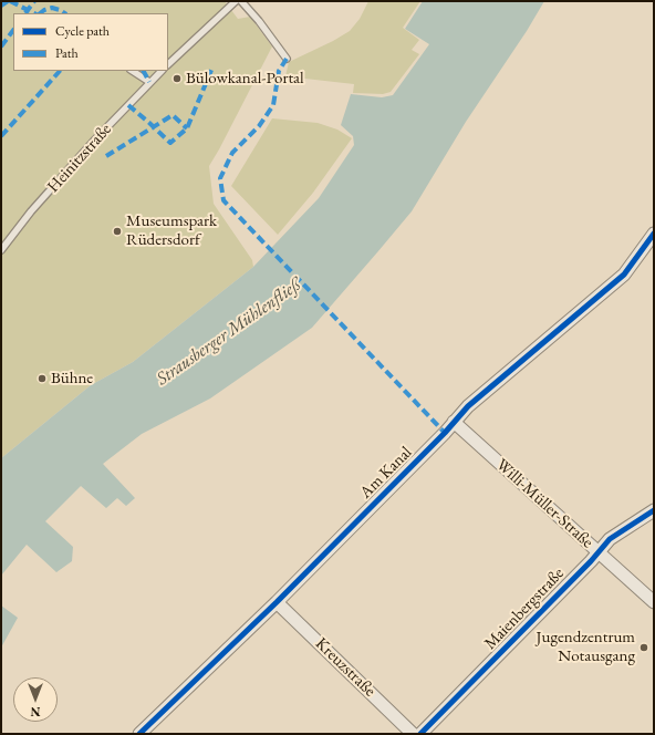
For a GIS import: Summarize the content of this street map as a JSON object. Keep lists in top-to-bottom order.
{
  "streets": {
    "street": [
      "Am Kanal",
      "Willi-Müller-Straße",
      "Maienbergstraße",
      "Kreuzstraße"
    ],
    "lane": ["Heinitzstraße"]
  },
  "crossings": [
    ["Am Kanal", "Willi-Müller-Straße"],
    ["Am Kanal", "Kreuzstraße"],
    ["Willi-Müller-Straße", "Maienbergstraße"]
  ],
  "water": ["Strausberger Mühlenfließ"],
  "places": [
    "Bülowkanal-Portal",
    "Museumspark Rüdersdorf",
    "Bühne",
    "Jugendzentrum Notausgang"
  ],
  "legend": ["Cycle path", "Path"],
  "north": "bottom"
}
